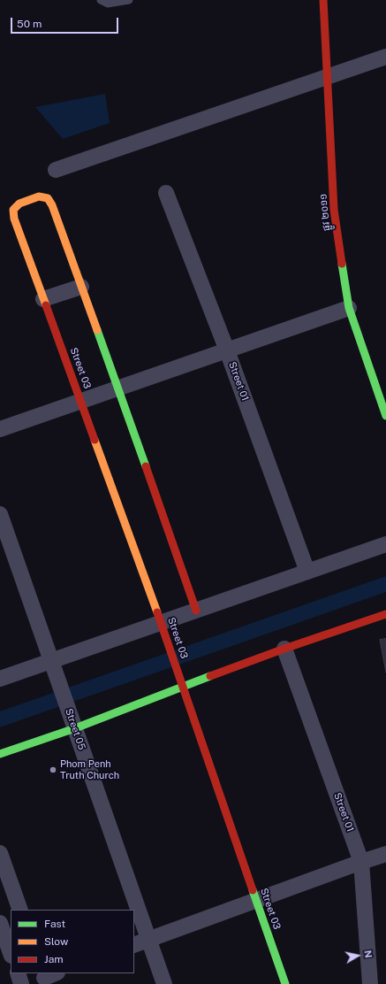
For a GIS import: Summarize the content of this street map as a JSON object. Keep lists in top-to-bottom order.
{
  "streets": {
    "street": [
      "ផ្លូវ ២០១១",
      "Street 03",
      "Street 01",
      "Street 05"
    ]
  },
  "places": ["Phom Penh Truth Church"],
  "legend": ["Fast", "Slow", "Jam"],
  "scale_bar": "50 m",
  "north": "right"
}
